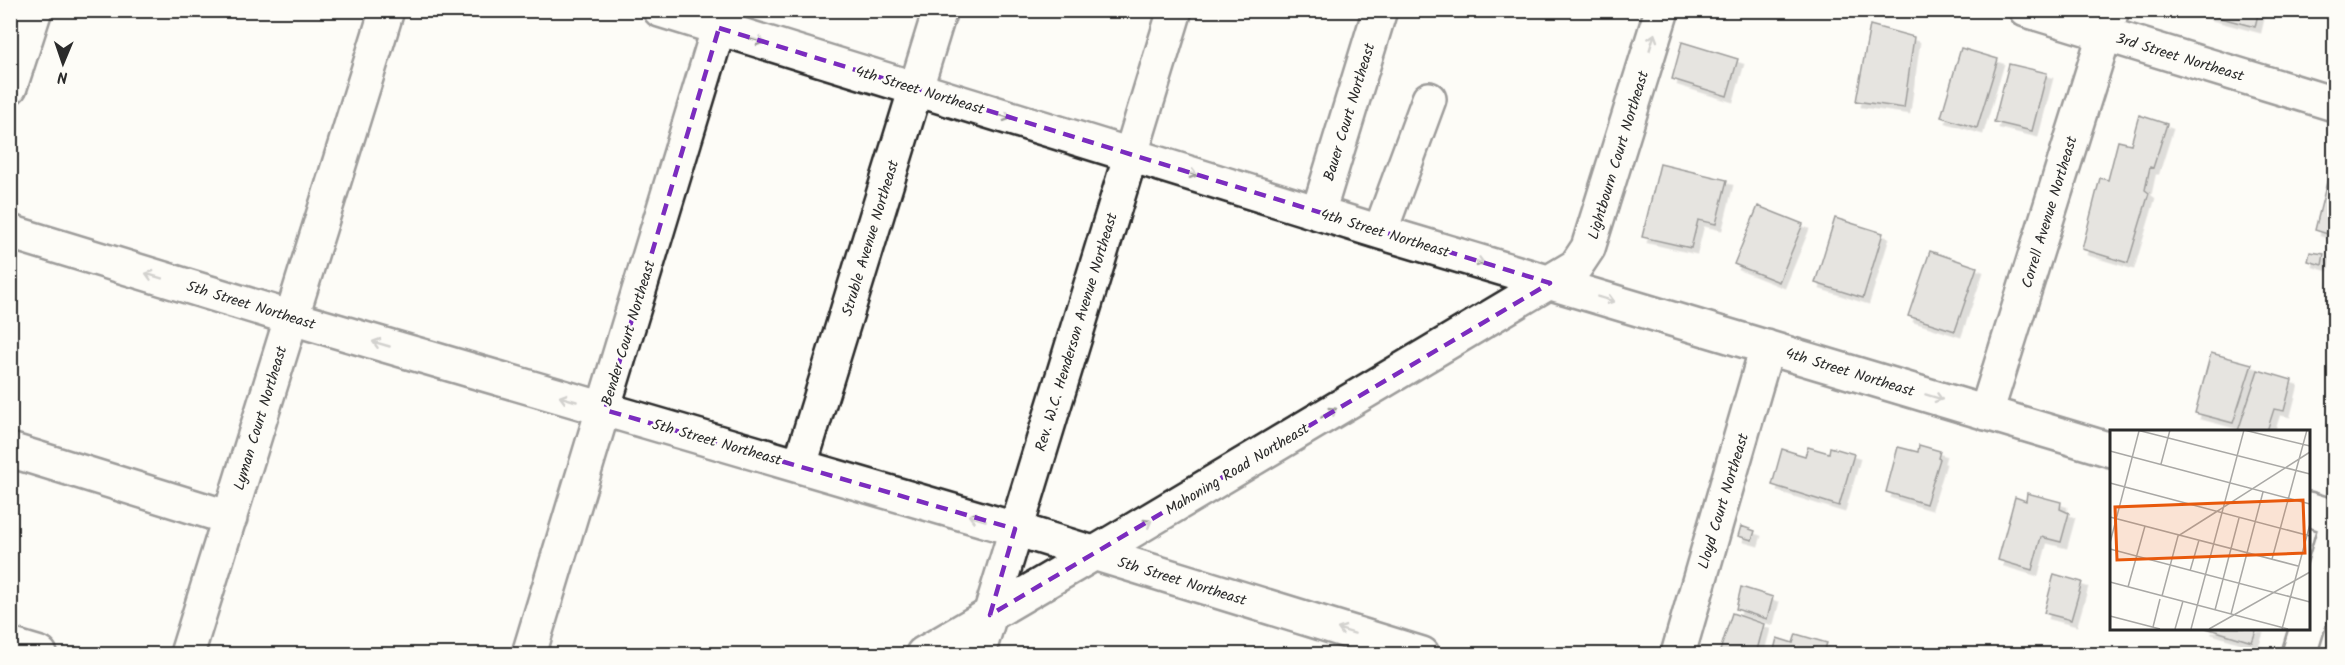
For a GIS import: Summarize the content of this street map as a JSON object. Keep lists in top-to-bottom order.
{
  "streets": {
    "street": [
      "3rd Street Northeast",
      "4th Street Northeast",
      "Bauer Court Northeast",
      "Lightbourn Court Northeast",
      "Correll Avenue Northeast",
      "Struble Avenue Northeast",
      "5th Street Northeast",
      "Rev. W.C. Henderson Avenue Northeast",
      "Bender Court Northeast",
      "Lyman Court Northeast",
      "Mahoning Road Northeast",
      "Lloyd Court Northeast"
    ]
  },
  "crossings": [
    ["3rd Street Northeast", "Correll Avenue Northeast"],
    ["4th Street Northeast", "Bauer Court Northeast"],
    ["4th Street Northeast", "Lightbourn Court Northeast"],
    ["4th Street Northeast", "Correll Avenue Northeast"],
    ["4th Street Northeast", "Struble Avenue Northeast"],
    ["4th Street Northeast", "Rev. W.C. Henderson Avenue Northeast"],
    ["4th Street Northeast", "Bender Court Northeast"],
    ["4th Street Northeast", "Mahoning Road Northeast"],
    ["4th Street Northeast", "Lloyd Court Northeast"],
    ["Lightbourn Court Northeast", "Mahoning Road Northeast"],
    ["Struble Avenue Northeast", "5th Street Northeast"],
    ["5th Street Northeast", "Rev. W.C. Henderson Avenue Northeast"],
    ["5th Street Northeast", "Bender Court Northeast"],
    ["5th Street Northeast", "Lyman Court Northeast"],
    ["5th Street Northeast", "Mahoning Road Northeast"],
    ["Rev. W.C. Henderson Avenue Northeast", "Mahoning Road Northeast"]
  ],
  "one_way": [
    "4th Street Northeast",
    "Lightbourn Court Northeast",
    "5th Street Northeast",
    "Mahoning Road Northeast"
  ],
  "north": "bottom"
}
